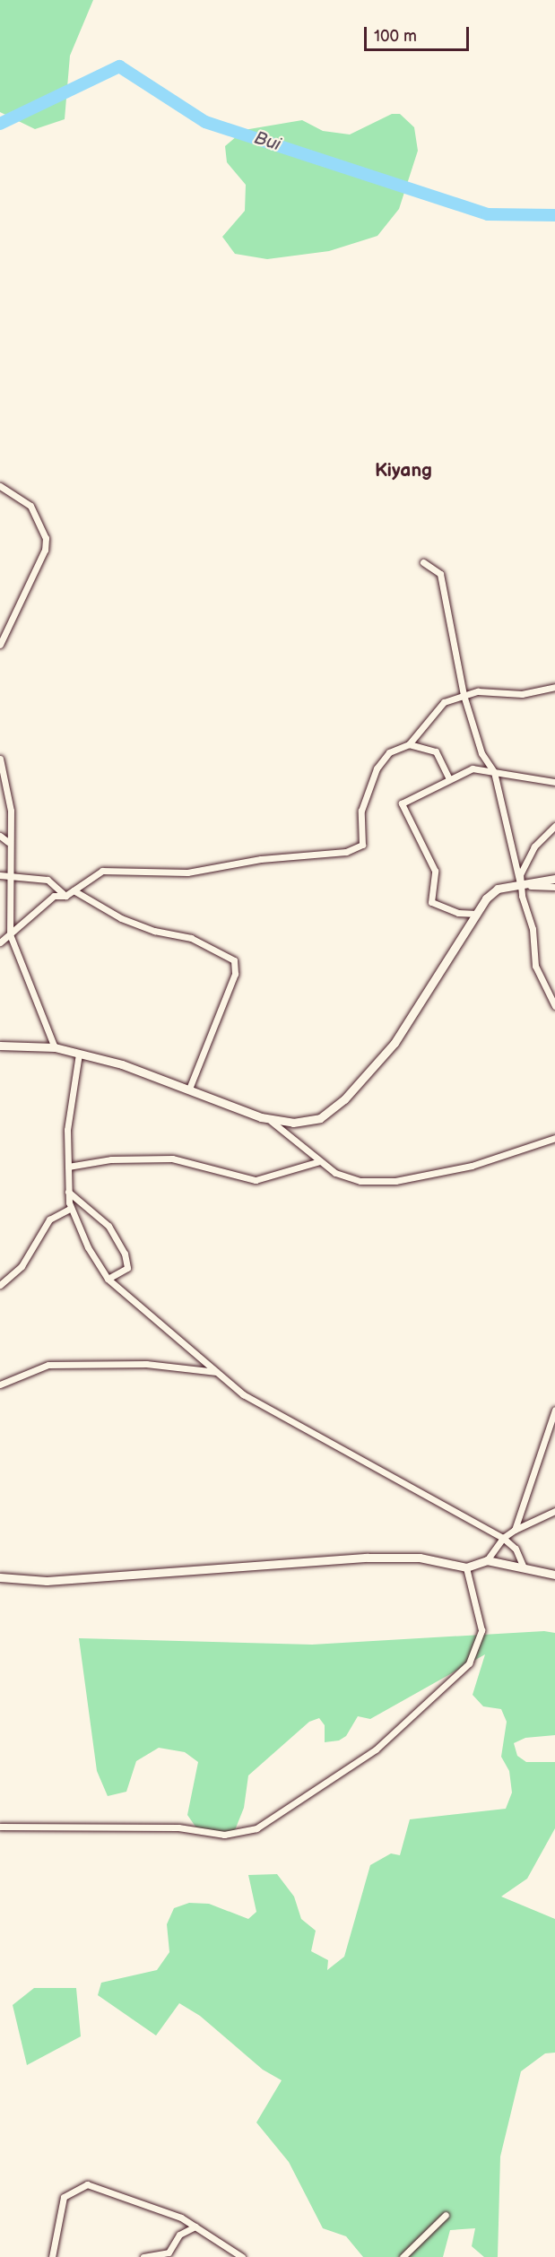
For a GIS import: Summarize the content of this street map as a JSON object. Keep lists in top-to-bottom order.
{
  "districts": ["Kiyang"],
  "water": ["Bui"],
  "scale_bar": "100 m"
}
